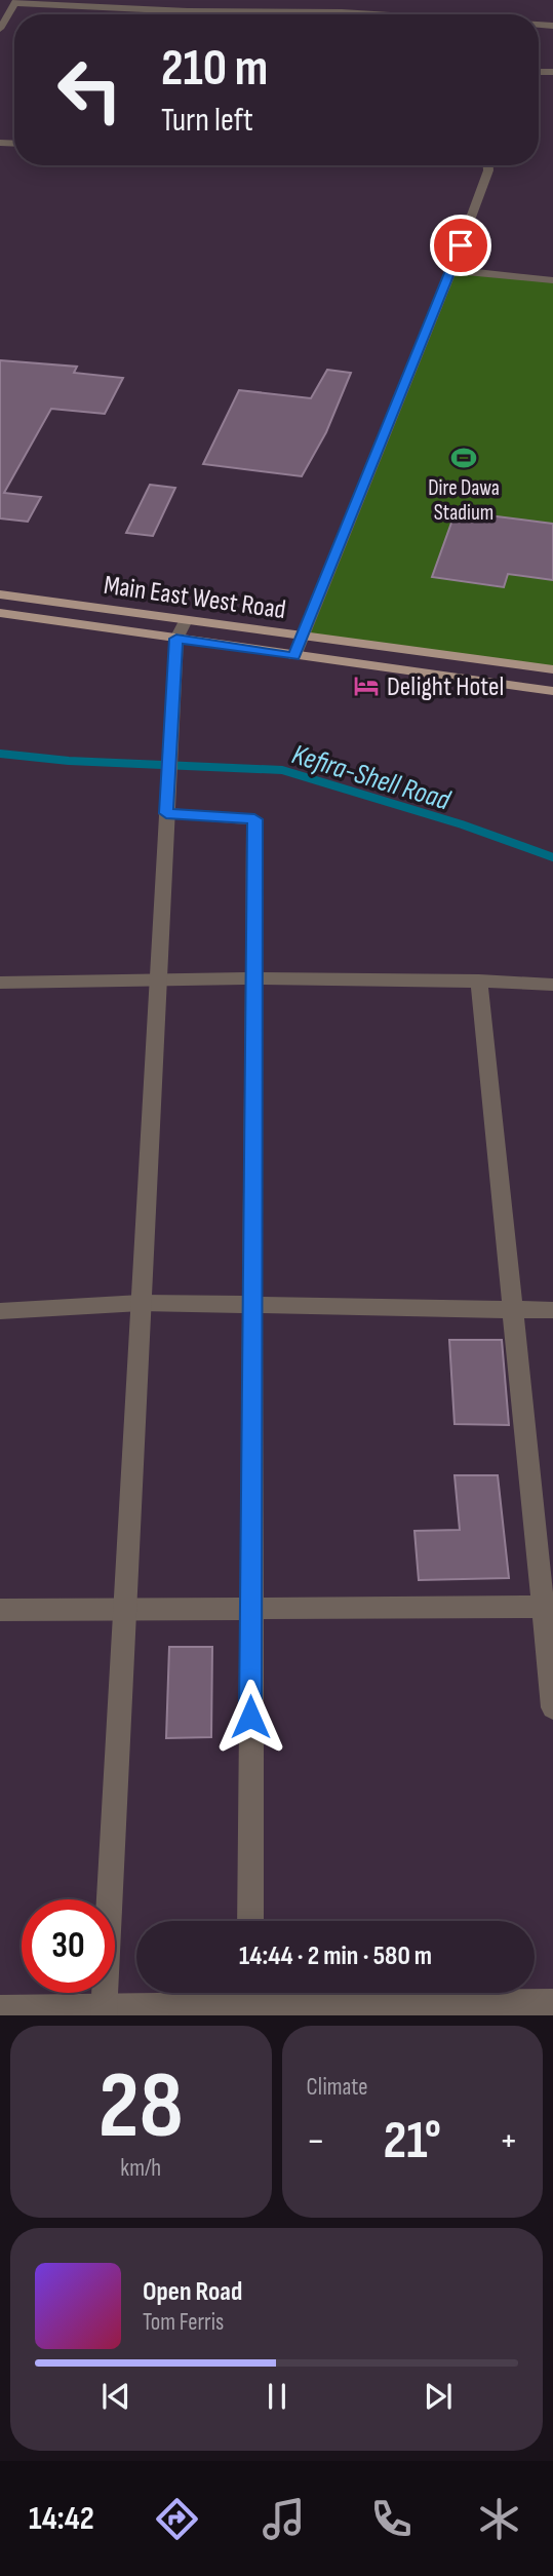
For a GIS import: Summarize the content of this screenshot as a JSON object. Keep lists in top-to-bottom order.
{
  "streets": {
    "main road": ["Main East West Road"]
  },
  "water": ["Kefira-Shell Road"],
  "places": {
    "sports": ["Dire Dawa Stadium"],
    "hotel": ["Delight Hotel"]
  },
  "page": {
    "turn": ["210 m", "Turn left"],
    "limit": "30",
    "trip": "14:44 · 2 min · 580 m",
    "tile": [
      ["28", "km/h"],
      "Climate"
    ],
    "heat": ["−", "21°", "+"],
    "song": ["Open Road", "Tom Ferris"],
    "tabs": "14:42"
  }
}
